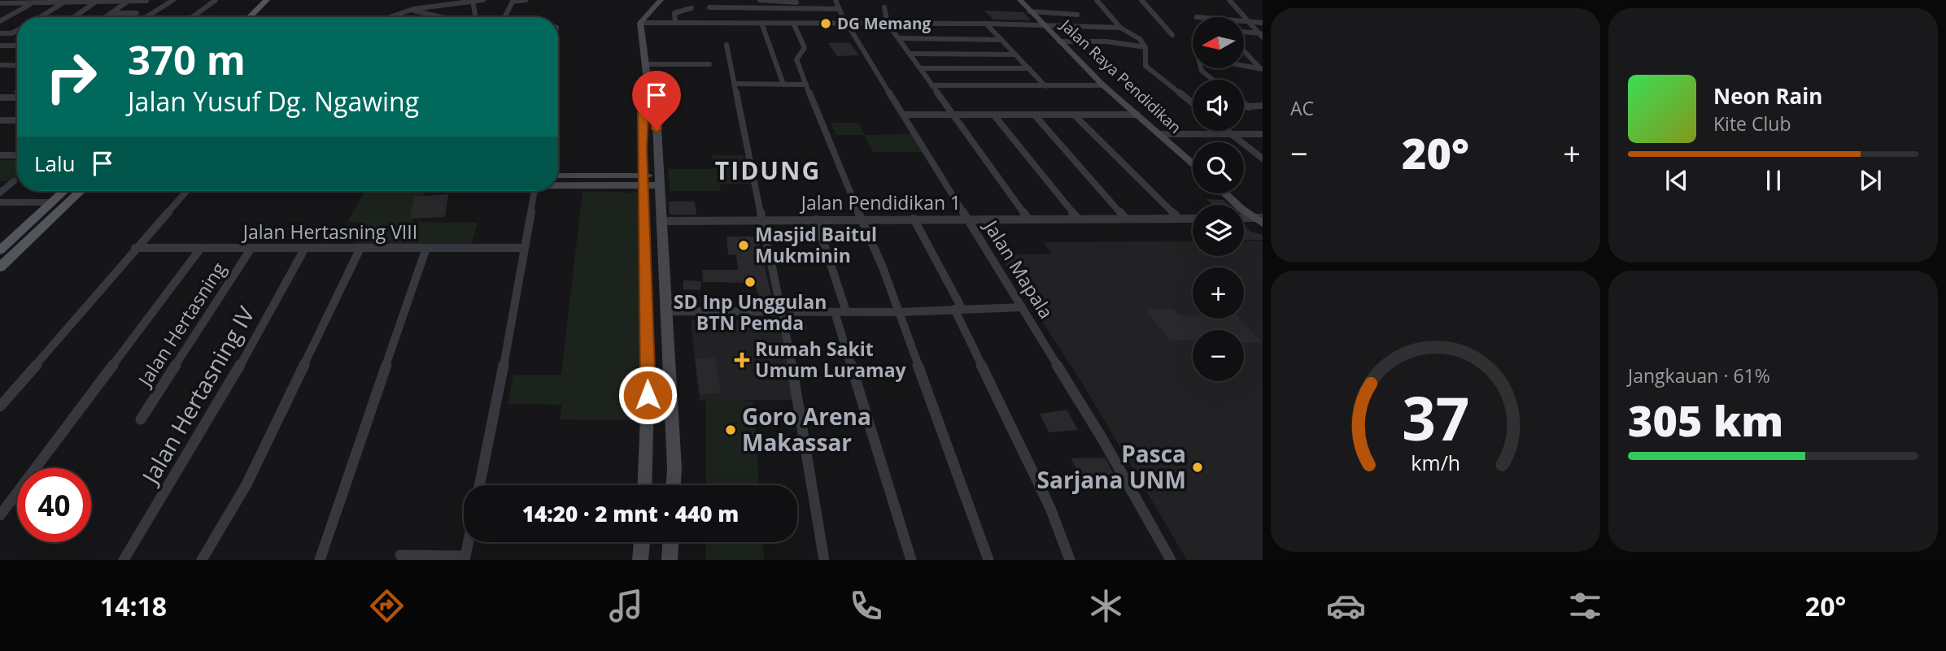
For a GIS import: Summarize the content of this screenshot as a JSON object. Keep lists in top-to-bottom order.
{
  "streets": {
    "street": [
      "Jalan Raya Pendidikan",
      "Jalan Pendidikan 1",
      "Jalan Hertasning VIII",
      "Jalan Mapala",
      "Jalan Hertasning",
      "Jalan Hertasning IV"
    ]
  },
  "crossings": [
    ["Jalan Pendidikan 1", "Jalan Mapala"],
    ["Jalan Hertasning VIII", "Jalan Hertasning"],
    ["Jalan Hertasning VIII", "Jalan Hertasning IV"]
  ],
  "districts": ["TIDUNG"],
  "places": {
    "other": [
      "DG Memang",
      "Masjid Baitul Mukminin",
      "SD Inp Unggulan BTN Pemda",
      "Goro Arena Makassar",
      "Pasca Sarjana UNM"
    ],
    "health": ["Rumah Sakit Umum Luramay"]
  },
  "north": "left",
  "page": {
    "tile": [
      "AC",
      ["Jangkauan · 61%", "305 km"]
    ],
    "map_buttons": ["+", "−"],
    "turn": ["370 m", "Jalan Yusuf Dg. Ngawing"],
    "song": ["Neon Rain", "Kite Club"],
    "heat": ["−", "20°", "+"],
    "then": "Lalu",
    "limit": "40",
    "trip": "14:20 · 2 mnt · 440 m",
    "tabs": ["14:18", "20°"],
    "gauge": ["37", "km/h"]
  }
}
